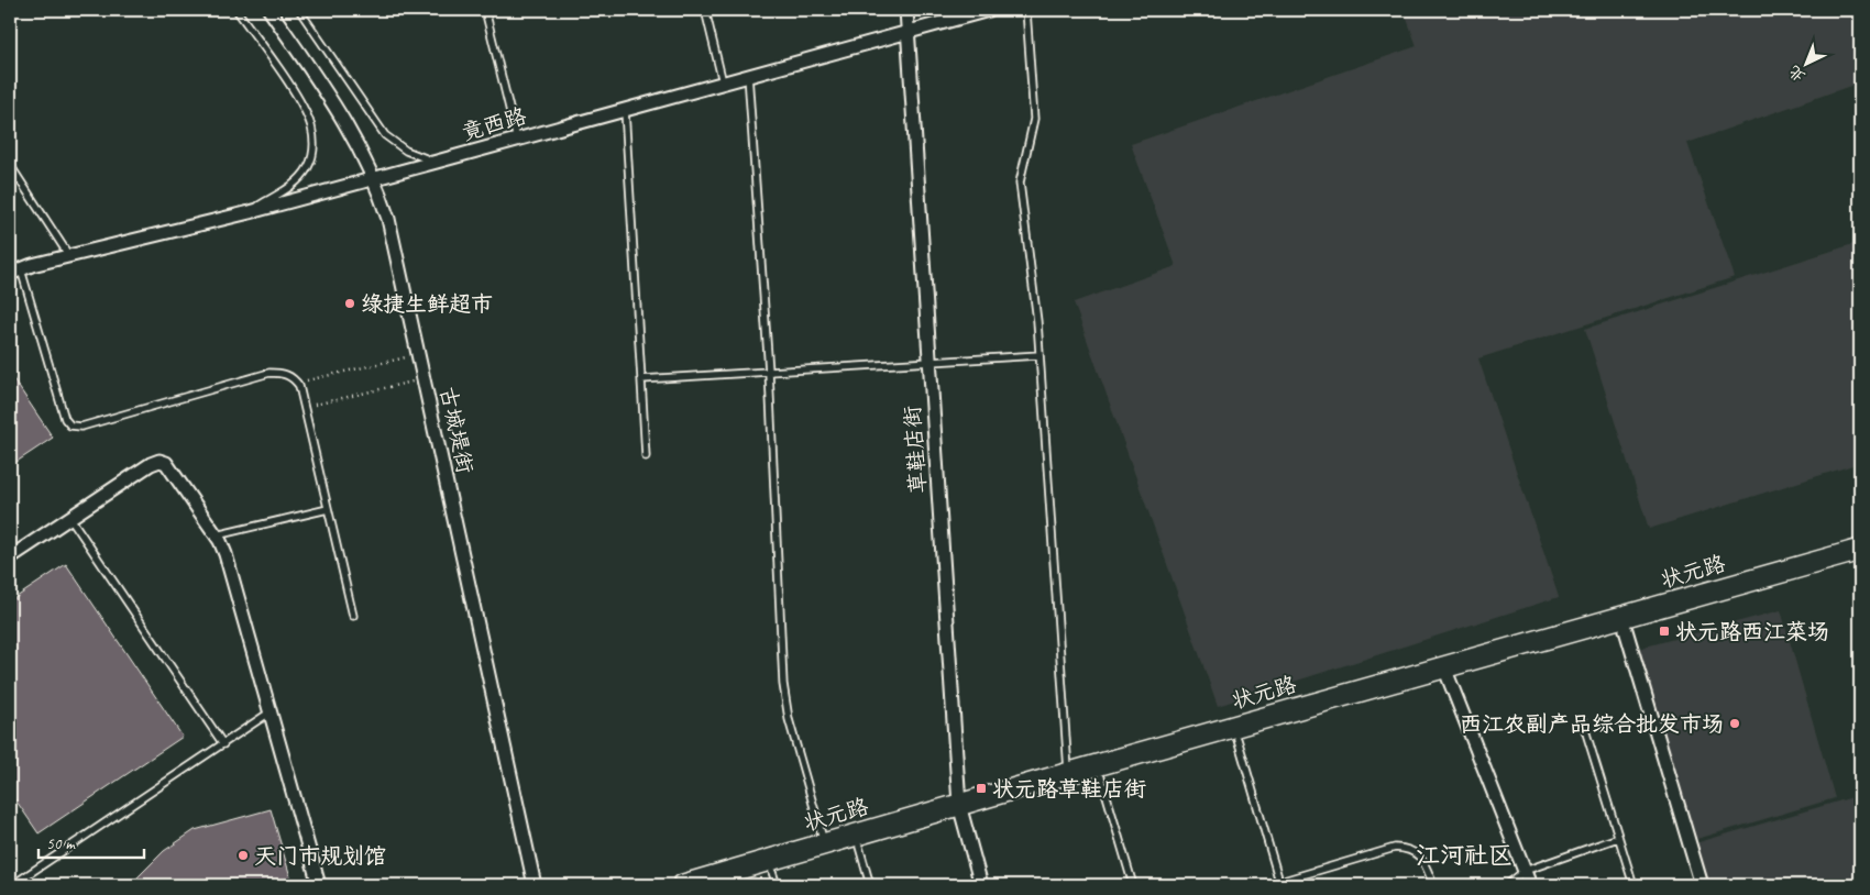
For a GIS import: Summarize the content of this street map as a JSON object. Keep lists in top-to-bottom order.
{
  "streets": {
    "main road": ["状元路"],
    "street": ["竟西路", "古城堤街", "草鞋店街"]
  },
  "crossings": [
    ["竟西路", "古城堤街"],
    ["竟西路", "草鞋店街"],
    ["草鞋店街", "状元路"]
  ],
  "districts": ["江河社区"],
  "places": {
    "other": ["绿捷生鲜超市", "西江农副产品综合批发市场", "天门市规划馆"],
    "transit": ["状元路西江菜场", "状元路草鞋店街"]
  },
  "scale_bar": "50 m",
  "north": "bottom left"
}
